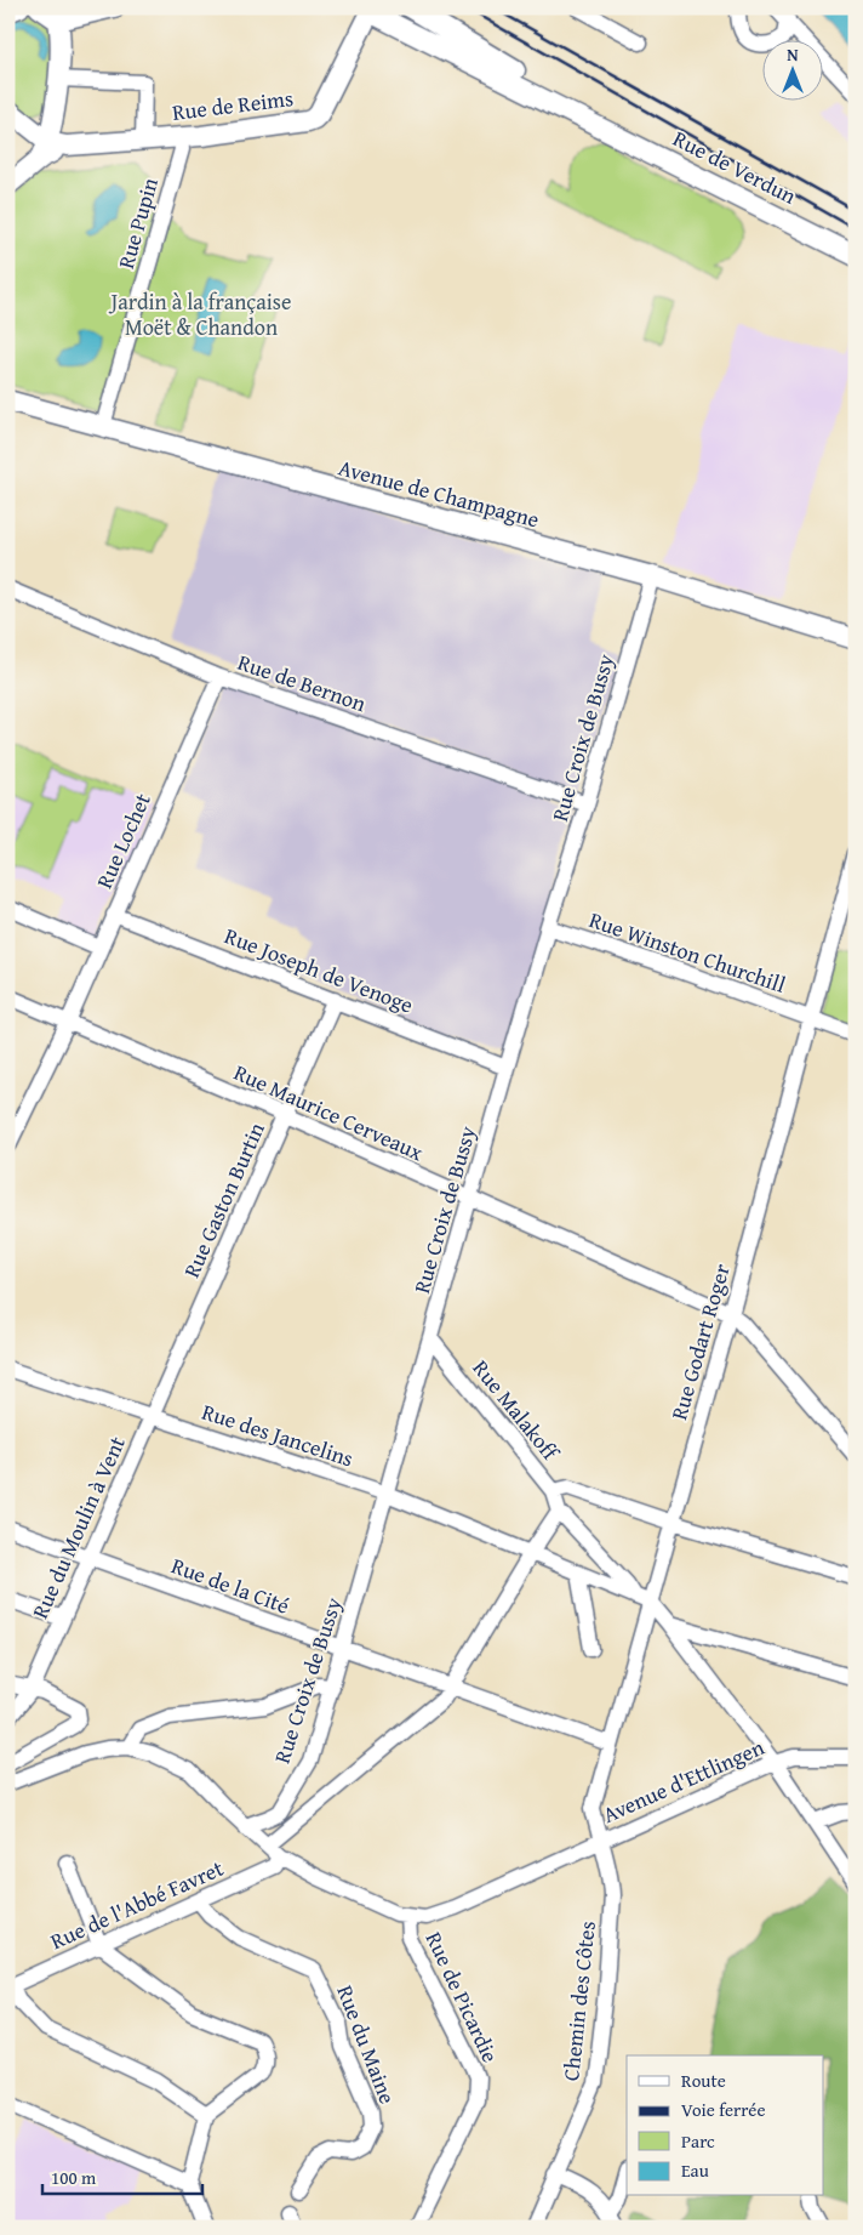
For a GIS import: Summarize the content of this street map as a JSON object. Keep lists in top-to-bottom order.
{
  "streets": {
    "main road": ["Rue de Reims", "Rue de Verdun", "Avenue de Champagne"],
    "street": [
      "Rue Pupin",
      "Rue de Bernon",
      "Rue Croix de Bussy",
      "Rue Lochet",
      "Rue Winston Churchill",
      "Rue Joseph de Venoge",
      "Rue Maurice Cerveaux",
      "Rue Gaston Burtin",
      "Rue Godart Roger",
      "Rue Malakoff",
      "Rue des Jancelins",
      "Rue du Moulin à Vent",
      "Rue de la Cité",
      "Avenue d'Ettlingen",
      "Rue de l'Abbé Favret",
      "Rue de Picardie",
      "Chemin des Côtes",
      "Rue du Maine"
    ]
  },
  "crossings": [
    ["Rue de Reims", "Rue de Verdun"],
    ["Rue de Reims", "Rue Pupin"],
    ["Rue Pupin", "Avenue de Champagne"],
    ["Avenue de Champagne", "Rue Croix de Bussy"],
    ["Rue de Bernon", "Rue Croix de Bussy"],
    ["Rue de Bernon", "Rue Lochet"],
    ["Rue Croix de Bussy", "Rue Winston Churchill"],
    ["Rue Croix de Bussy", "Rue Joseph de Venoge"],
    ["Rue Croix de Bussy", "Rue Maurice Cerveaux"],
    ["Rue Croix de Bussy", "Rue Malakoff"],
    ["Rue Croix de Bussy", "Rue des Jancelins"],
    ["Rue Croix de Bussy", "Rue de la Cité"],
    ["Rue Croix de Bussy", "Avenue d'Ettlingen"],
    ["Rue Lochet", "Rue Joseph de Venoge"],
    ["Rue Lochet", "Rue Maurice Cerveaux"],
    ["Rue Winston Churchill", "Rue Godart Roger"],
    ["Rue Joseph de Venoge", "Rue Gaston Burtin"],
    ["Rue Maurice Cerveaux", "Rue Gaston Burtin"],
    ["Rue Maurice Cerveaux", "Rue Godart Roger"],
    ["Rue Gaston Burtin", "Rue des Jancelins"],
    ["Rue Gaston Burtin", "Rue du Moulin à Vent"],
    ["Rue Godart Roger", "Rue des Jancelins"],
    ["Rue Godart Roger", "Rue de la Cité"],
    ["Rue Godart Roger", "Avenue d'Ettlingen"],
    ["Rue Godart Roger", "Chemin des Côtes"],
    ["Rue des Jancelins", "Rue du Moulin à Vent"],
    ["Rue du Moulin à Vent", "Rue de la Cité"],
    ["Avenue d'Ettlingen", "Rue de l'Abbé Favret"],
    ["Avenue d'Ettlingen", "Rue de Picardie"],
    ["Avenue d'Ettlingen", "Chemin des Côtes"],
    ["Rue de l'Abbé Favret", "Rue du Maine"]
  ],
  "parks": ["Jardin à la française Moët & Chandon"],
  "legend": [
    "Route",
    "Voie ferrée",
    "Parc",
    "Eau"
  ],
  "scale_bar": "100 m",
  "north": "top"
}
